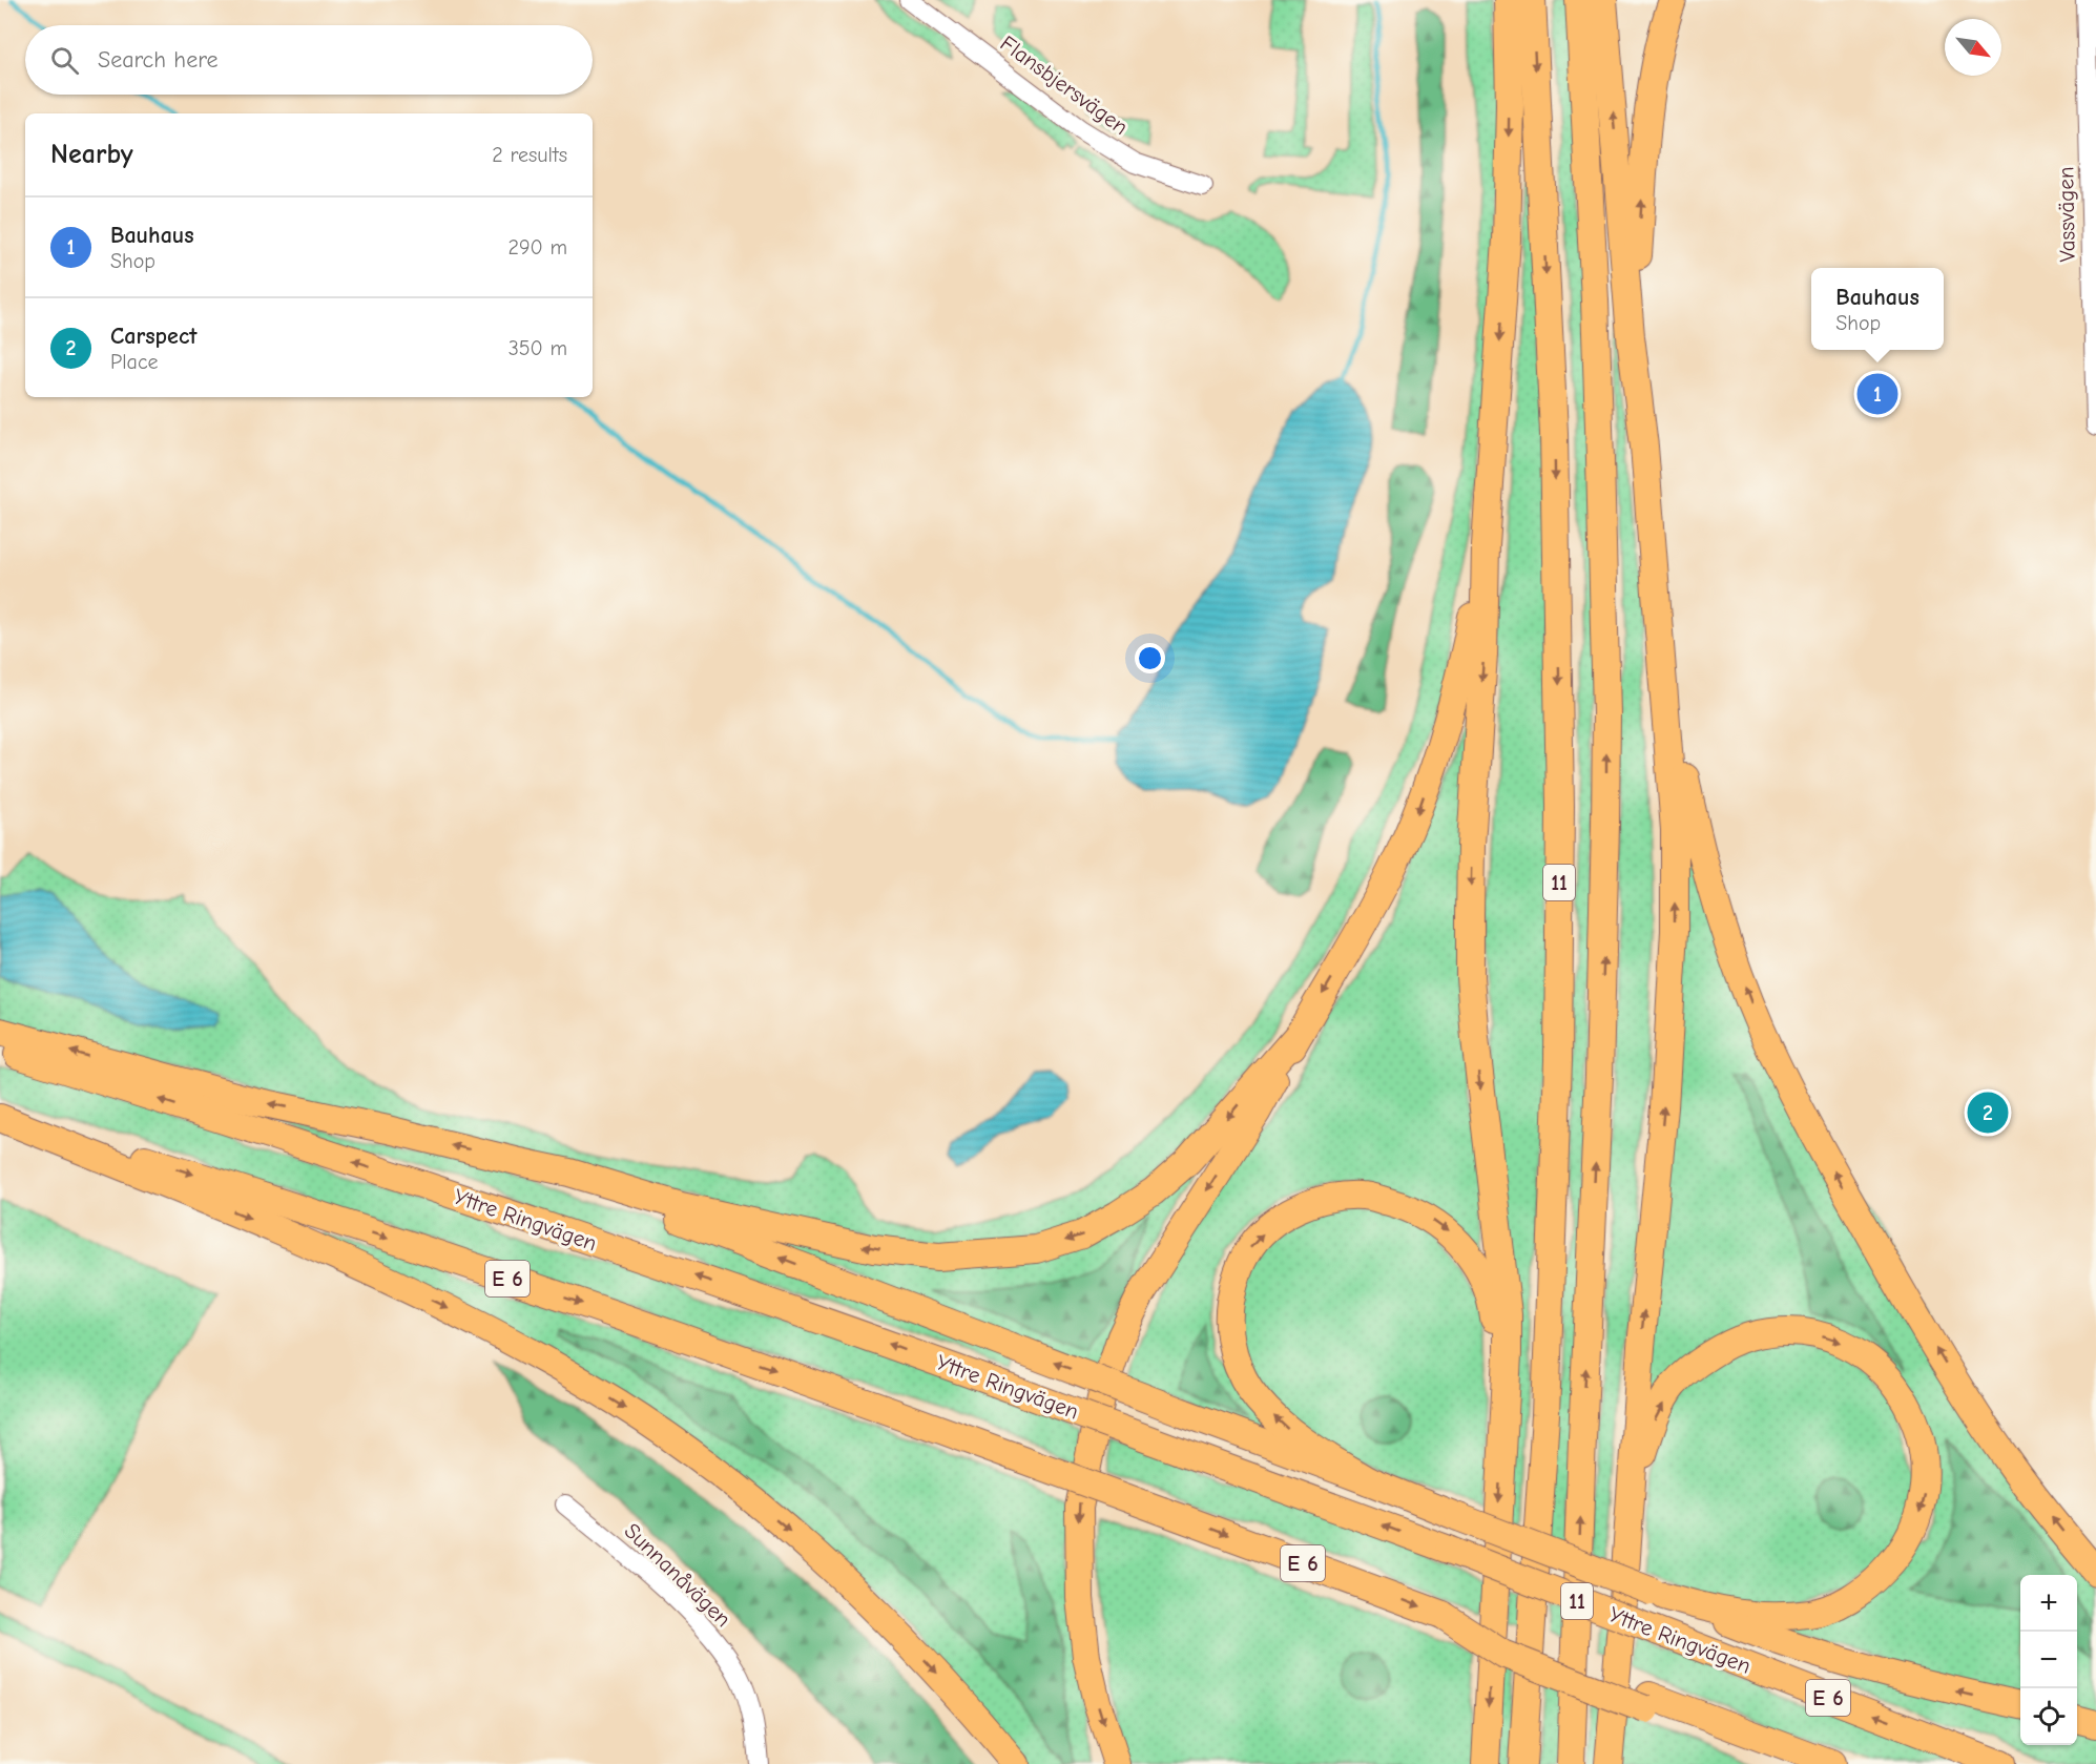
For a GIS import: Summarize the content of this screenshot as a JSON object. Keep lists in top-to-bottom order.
{
  "streets": {
    "highway": ["11", "Yttre Ringvägen", "E 6"],
    "street": ["Flansbjersvägen", "Vassvägen", "Sunnanåvägen"]
  },
  "north": "bottom right",
  "page": {
    "search": "Search here",
    "heading": ["Nearby", "2 results"],
    "list": [
      {
        "mark": "1",
        "name": "Bauhaus",
        "note": "Shop",
        "value": "290 m"
      },
      {
        "mark": "2",
        "name": "Carspect",
        "note": "Place",
        "value": "350 m"
      }
    ],
    "popup": ["Bauhaus", "Shop"],
    "pins": ["1", "2"],
    "map_buttons": ["+", "−"]
  }
}
